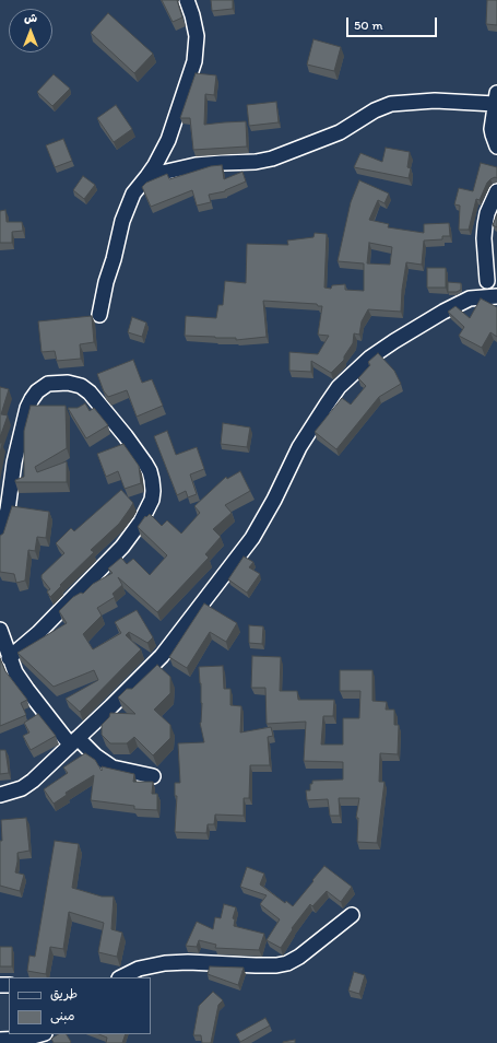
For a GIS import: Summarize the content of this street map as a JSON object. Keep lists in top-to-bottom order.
{
  "legend": ["طريق", "مبنى"],
  "scale_bar": "50 m",
  "north": "top"
}
